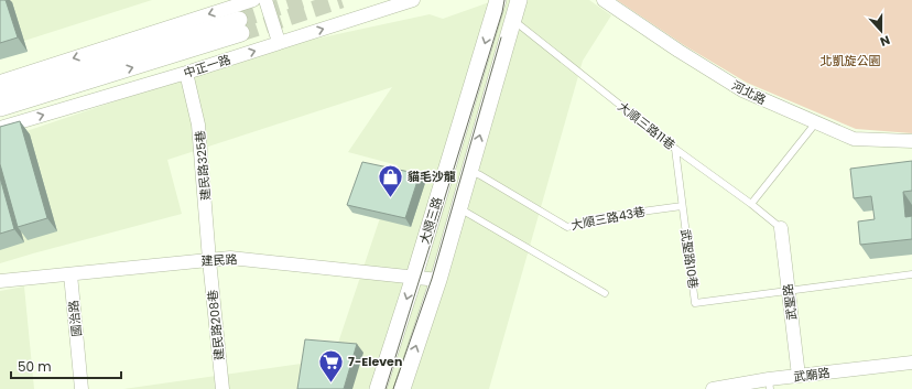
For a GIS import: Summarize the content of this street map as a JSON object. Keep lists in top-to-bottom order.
{
  "streets": {
    "street": [
      "中正一路",
      "河北路",
      "建民路325巷",
      "大順三路",
      "建民路",
      "武聖路",
      "國治路",
      "建民路208巷",
      "武廟路"
    ],
    "lane": ["大順三路11巷", "大順三路43巷", "武聖路10巷"]
  },
  "crossings": [
    ["中正一路", "建民路325巷"],
    ["大順三路11巷", "大順三路"],
    ["大順三路11巷", "武聖路10巷"],
    ["大順三路11巷", "武聖路"],
    ["建民路325巷", "建民路"],
    ["建民路325巷", "建民路208巷"],
    ["大順三路43巷", "大順三路"],
    ["大順三路43巷", "武聖路10巷"],
    ["大順三路", "建民路"],
    ["武聖路10巷", "武聖路"],
    ["建民路", "國治路"],
    ["建民路", "建民路208巷"],
    ["武聖路", "武廟路"]
  ],
  "parks": ["北凱旋公園"],
  "places": {
    "shop": ["貓毛沙龍"],
    "supermarket": ["7-Eleven"]
  },
  "scale_bar": "50 m",
  "north": "bottom"
}
